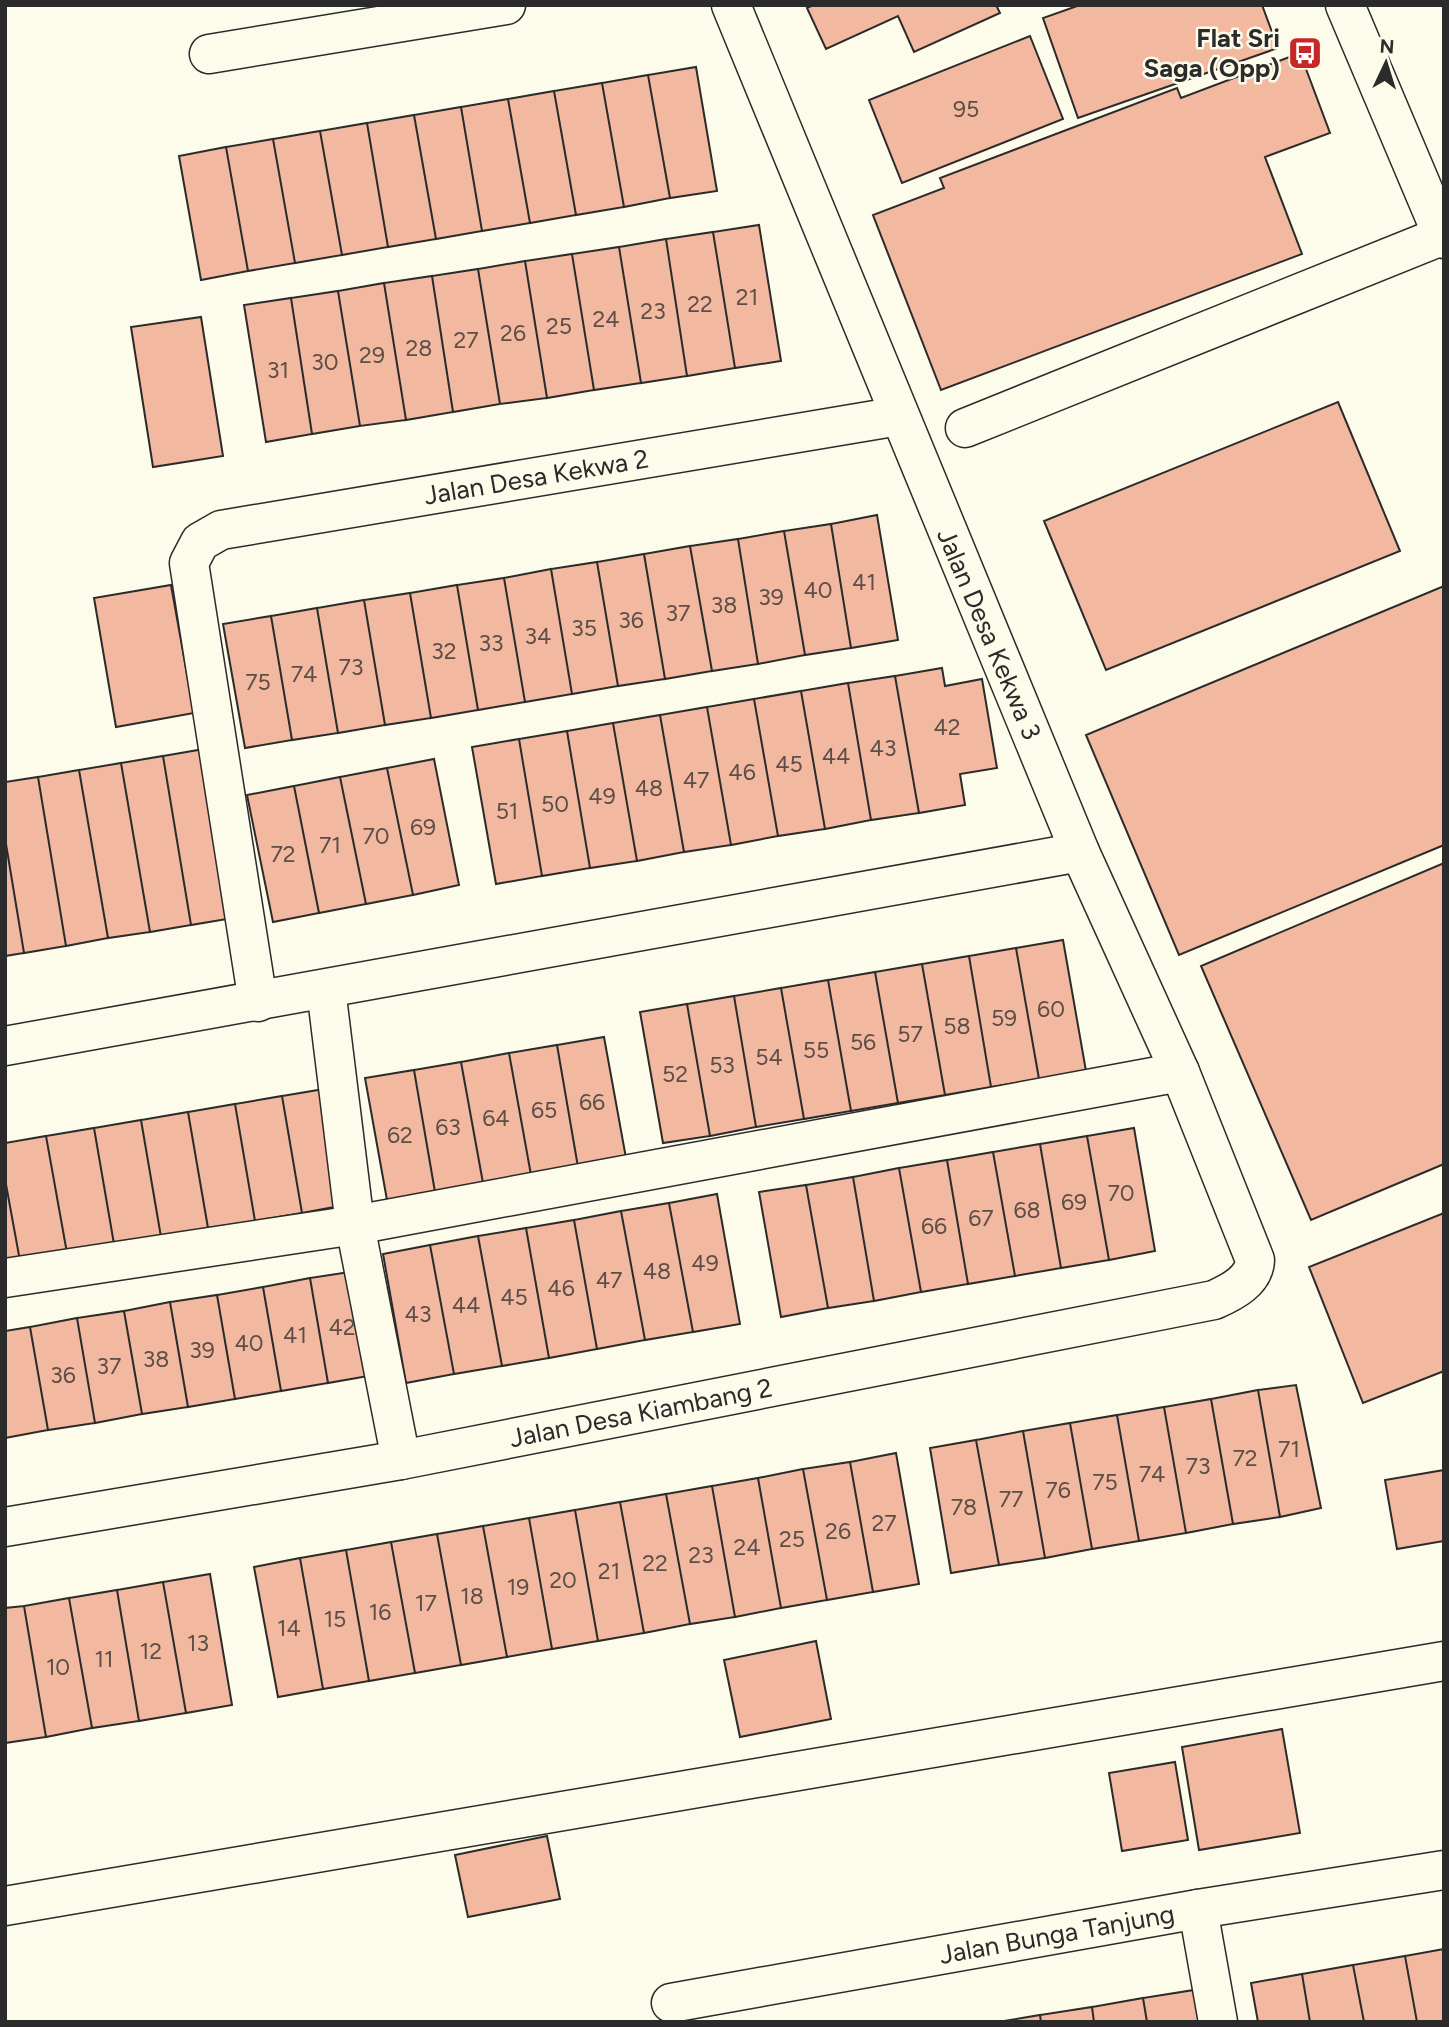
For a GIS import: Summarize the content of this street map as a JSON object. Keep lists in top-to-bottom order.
{
  "streets": {
    "street": [
      "Jalan Desa Kekwa 2",
      "Jalan Desa Kekwa 3",
      "Jalan Desa Kiambang 2",
      "Jalan Bunga Tanjung"
    ]
  },
  "crossings": [
    ["Jalan Desa Kekwa 2", "Jalan Desa Kekwa 3"],
    ["Jalan Desa Kekwa 3", "Jalan Desa Kiambang 2"]
  ],
  "places": {
    "bus stop": ["Flat Sri Saga (Opp)"]
  },
  "house_numbers": [
    "95",
    "21",
    "22",
    "23",
    "24",
    "25",
    "26",
    "27",
    "28",
    "29",
    "30",
    "31",
    "41",
    "40",
    "39",
    "38",
    "37",
    "36",
    "35",
    "34",
    "33",
    "32",
    "73",
    "74",
    "75",
    "42",
    "43",
    "44",
    "45",
    "46",
    "47",
    "48",
    "49",
    "50",
    "51",
    "69",
    "70",
    "71",
    "72",
    "60",
    "59",
    "58",
    "57",
    "56",
    "55",
    "54",
    "53",
    "52",
    "66",
    "65",
    "64",
    "63",
    "62",
    "70",
    "69",
    "68",
    "67",
    "66",
    "49",
    "48",
    "47",
    "46",
    "45",
    "44",
    "43",
    "42",
    "41",
    "40",
    "39",
    "38",
    "37",
    "36",
    "71",
    "72",
    "73",
    "74",
    "75",
    "76",
    "77",
    "78",
    "27",
    "26",
    "25",
    "24",
    "23",
    "22",
    "21",
    "20",
    "19",
    "18",
    "17",
    "16",
    "15",
    "14",
    "13",
    "12",
    "11",
    "10"
  ],
  "north": "top"
}
